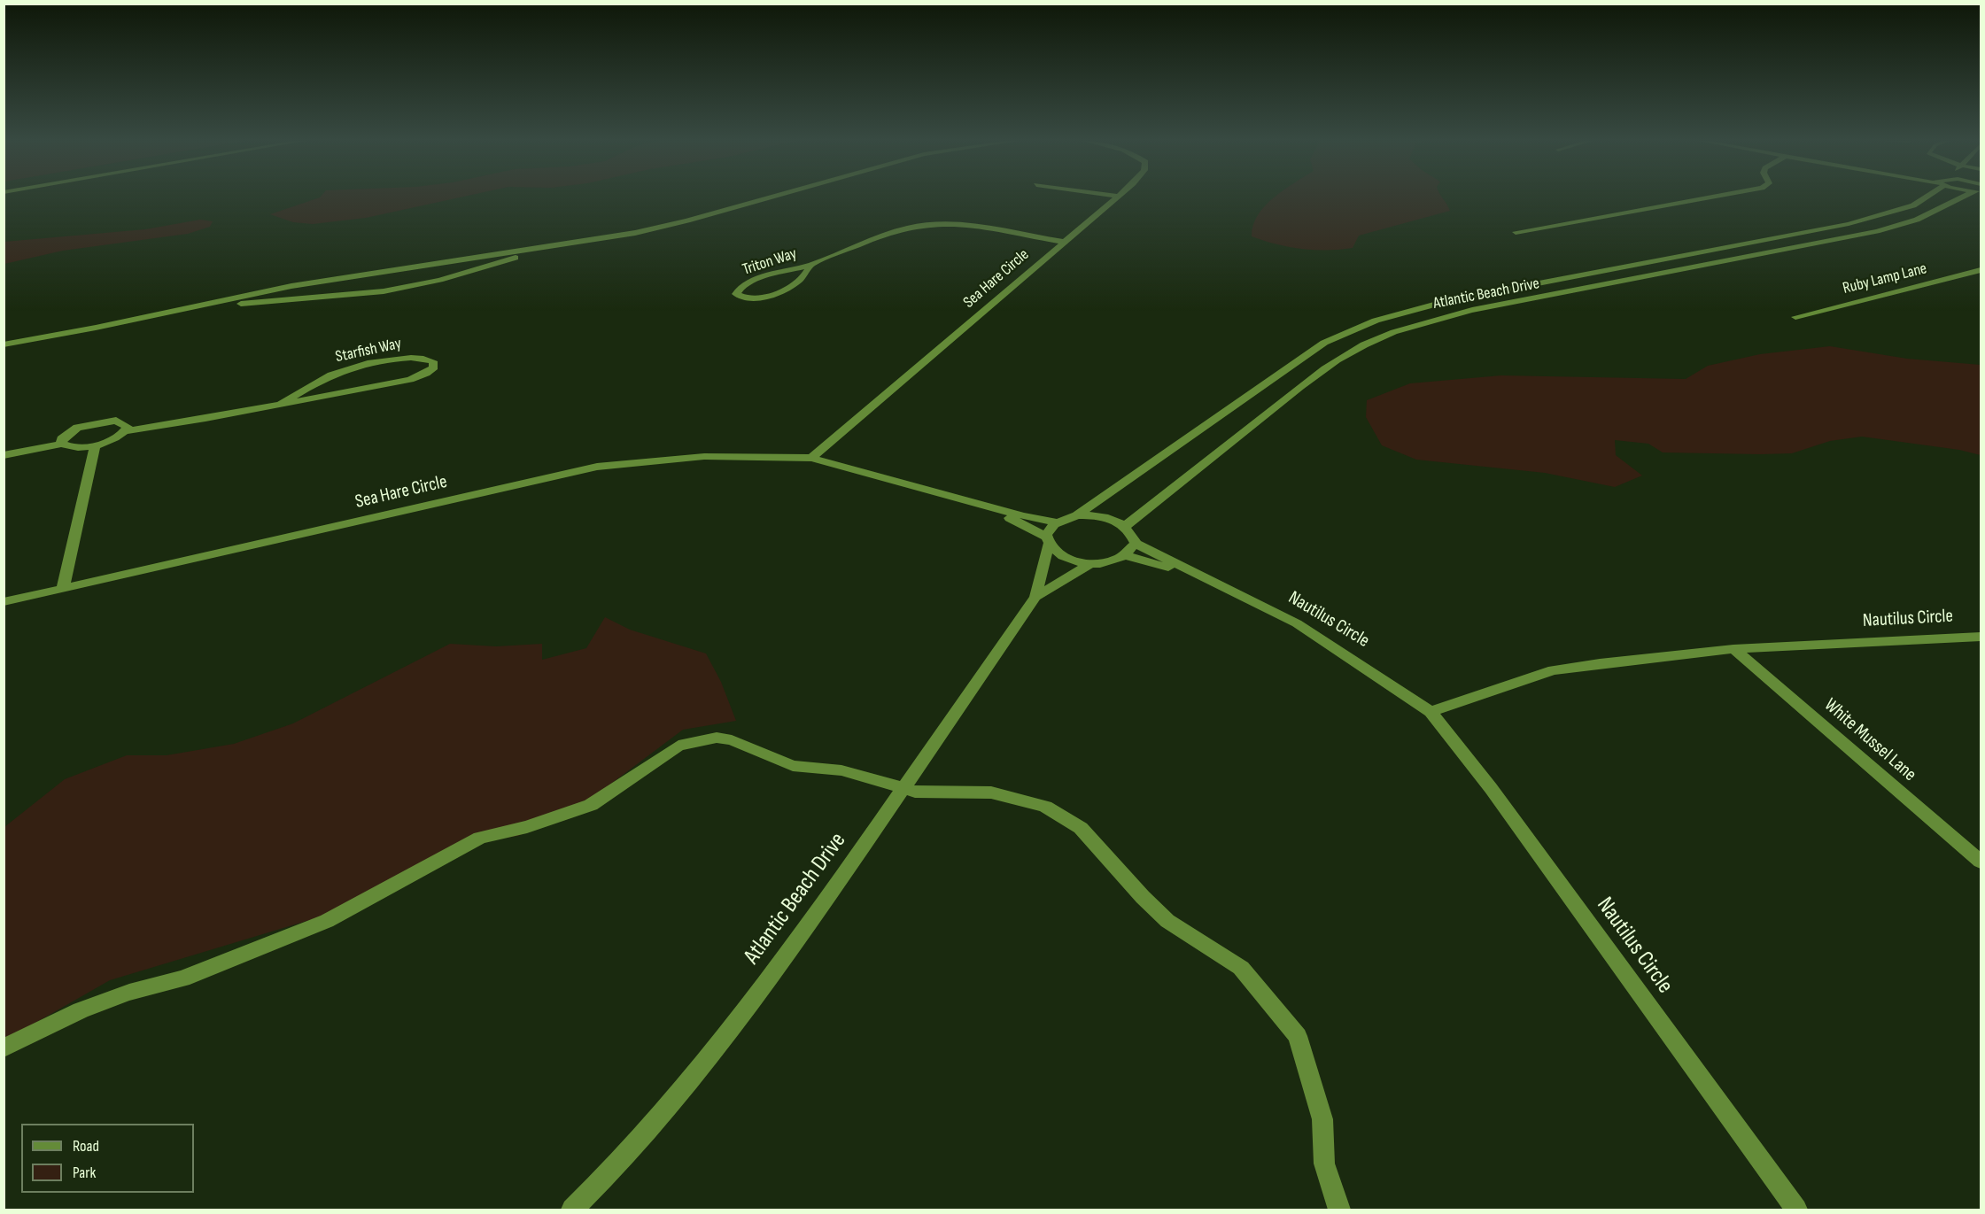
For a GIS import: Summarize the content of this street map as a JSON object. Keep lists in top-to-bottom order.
{
  "streets": {
    "street": [
      "Triton Way",
      "Sea Hare Circle",
      "Ruby Lamp Lane",
      "Atlantic Beach Drive",
      "Starfish Way",
      "Nautilus Circle",
      "White Mussel Lane"
    ]
  },
  "crossings": [
    ["Triton Way", "Sea Hare Circle"],
    ["Sea Hare Circle", "Atlantic Beach Drive"],
    ["Nautilus Circle", "White Mussel Lane"]
  ],
  "legend": ["Road", "Park"]
}
